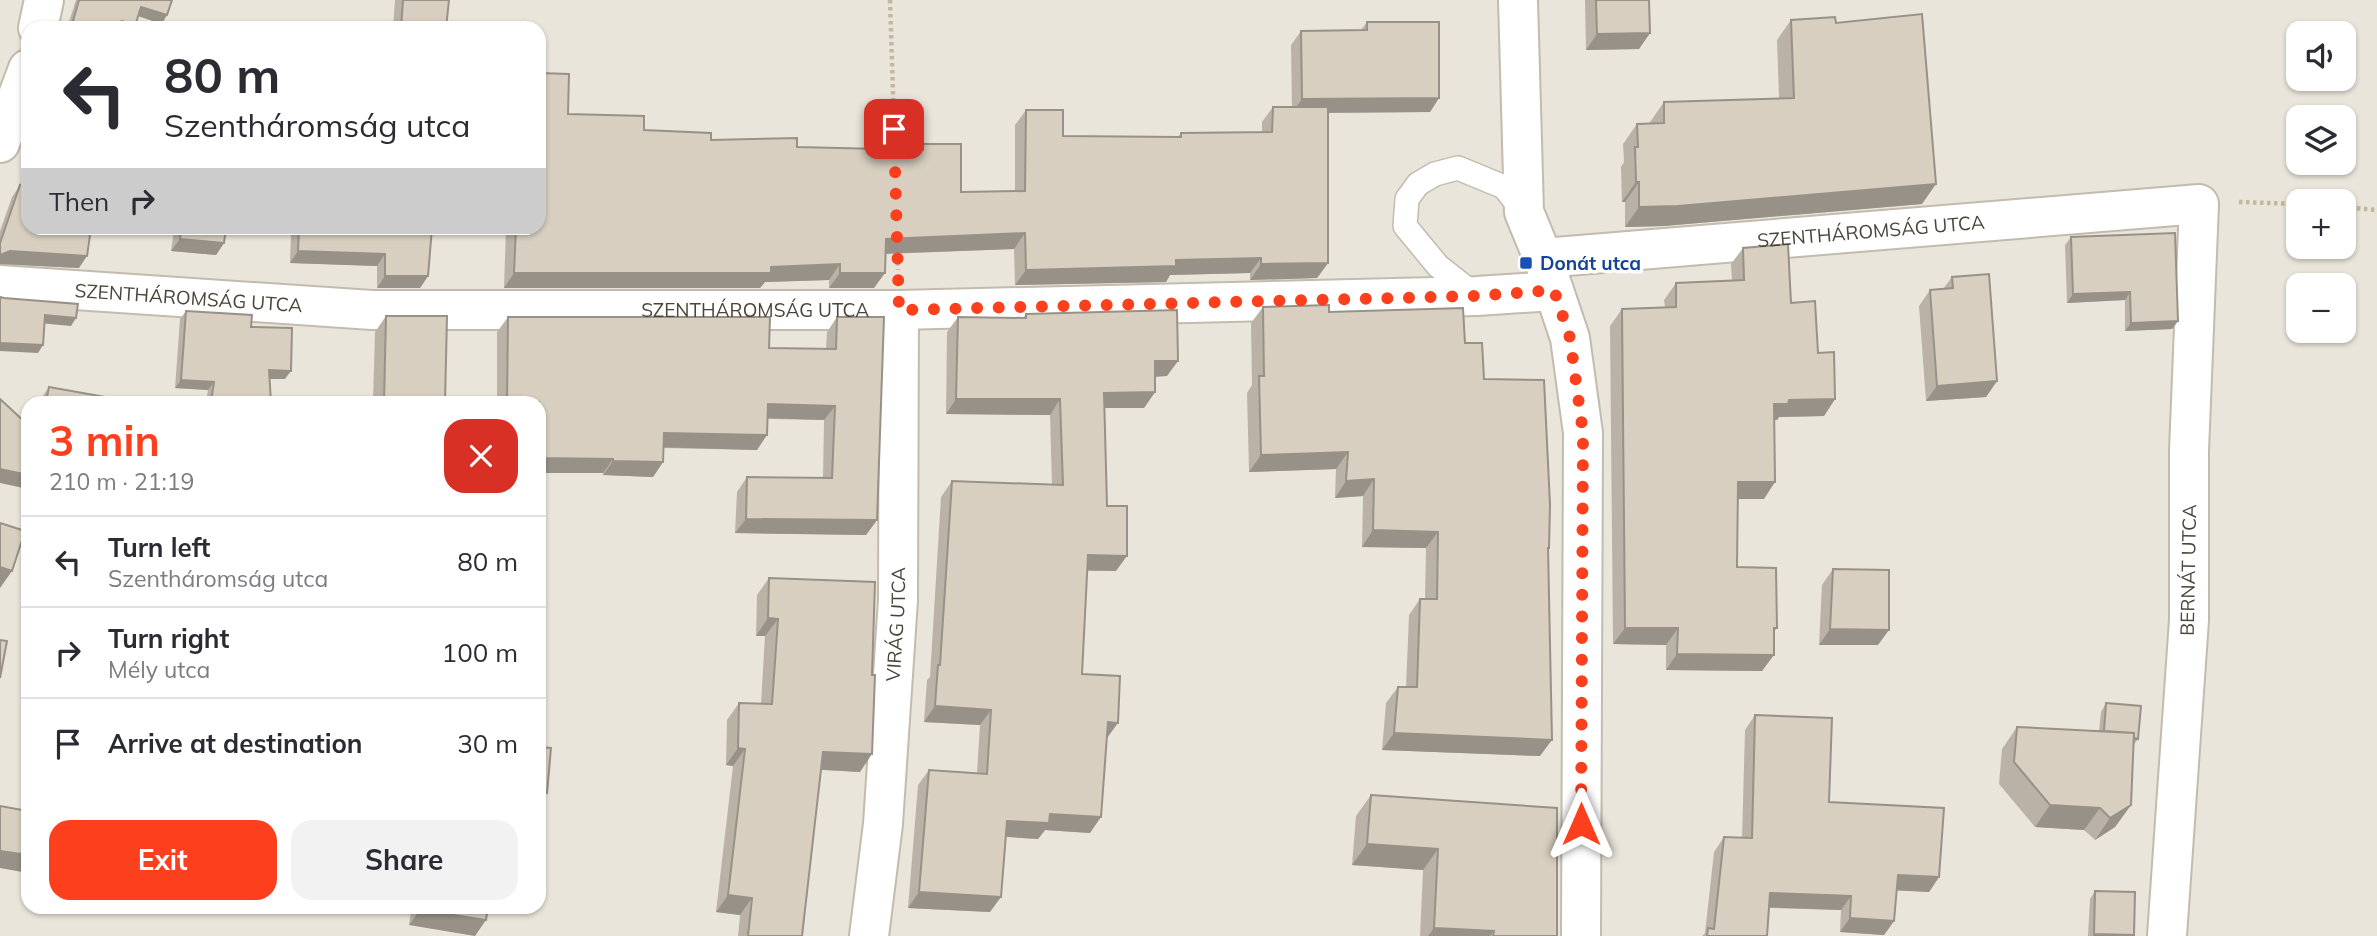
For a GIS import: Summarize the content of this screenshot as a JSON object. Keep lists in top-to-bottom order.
{
  "streets": {
    "street": ["SZENTHÁROMSÁG UTCA", "BERNÁT UTCA", "VIRÁG UTCA"]
  },
  "crossings": [
    ["SZENTHÁROMSÁG UTCA", "BERNÁT UTCA"],
    ["SZENTHÁROMSÁG UTCA", "VIRÁG UTCA"]
  ],
  "places": {
    "transit": ["Donát utca"]
  },
  "page": {
    "map_buttons": ["+", "−"],
    "turn": ["80 m", "Szentháromság utca"],
    "then": "Then",
    "heading": ["3 min", "210 m · 21:19"],
    "list": [
      {
        "name": "Turn left",
        "note": "Szentháromság utca",
        "value": "80 m"
      },
      {
        "name": "Turn right",
        "note": "Mély utca",
        "value": "100 m"
      },
      {
        "name": "Arrive at destination",
        "value": "30 m"
      }
    ],
    "buttons": ["Exit", "Share"]
  }
}
